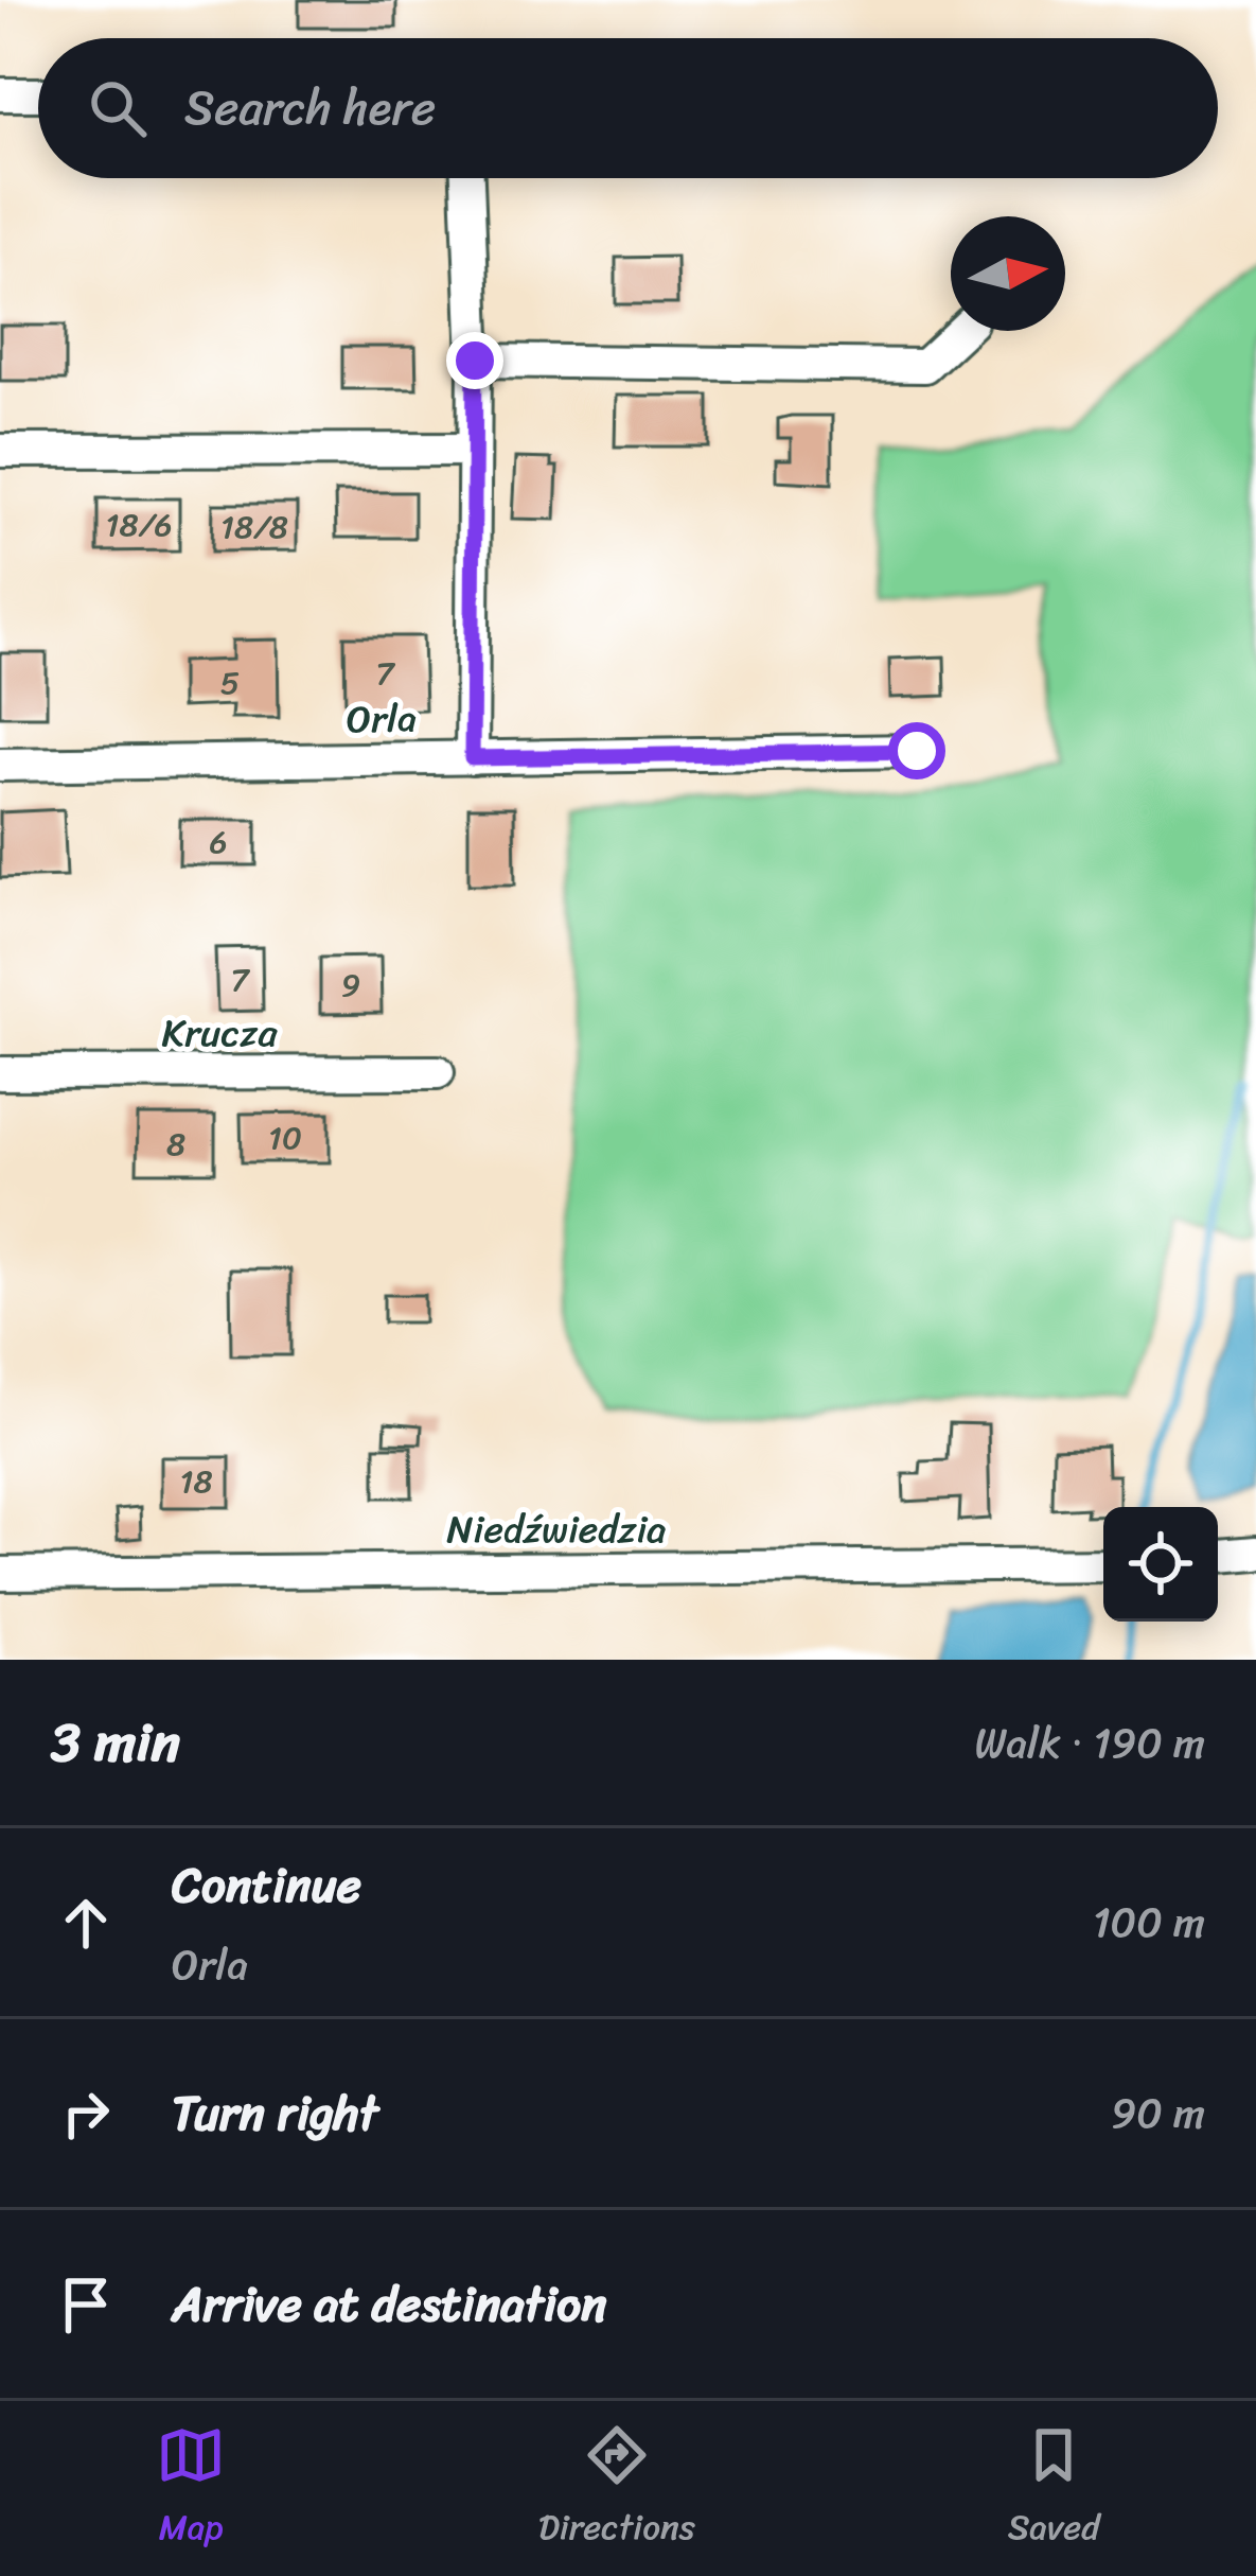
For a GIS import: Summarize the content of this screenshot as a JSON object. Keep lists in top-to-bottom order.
{
  "streets": {
    "street": ["Orla", "Krucza", "Niedźwiedzia"]
  },
  "house_numbers": [
    "18/6",
    "18/8",
    "7",
    "5",
    "6",
    "7",
    "9",
    "10",
    "8",
    "18"
  ],
  "north": "right",
  "page": {
    "search": "Search here",
    "heading": ["3 min", "Walk · 190 m"],
    "list": [
      ["Continue", "Orla", "100 m"],
      ["Turn right", "90 m"],
      "Arrive at destination"
    ],
    "nav": ["Map", "Directions", "Saved"]
  }
}
